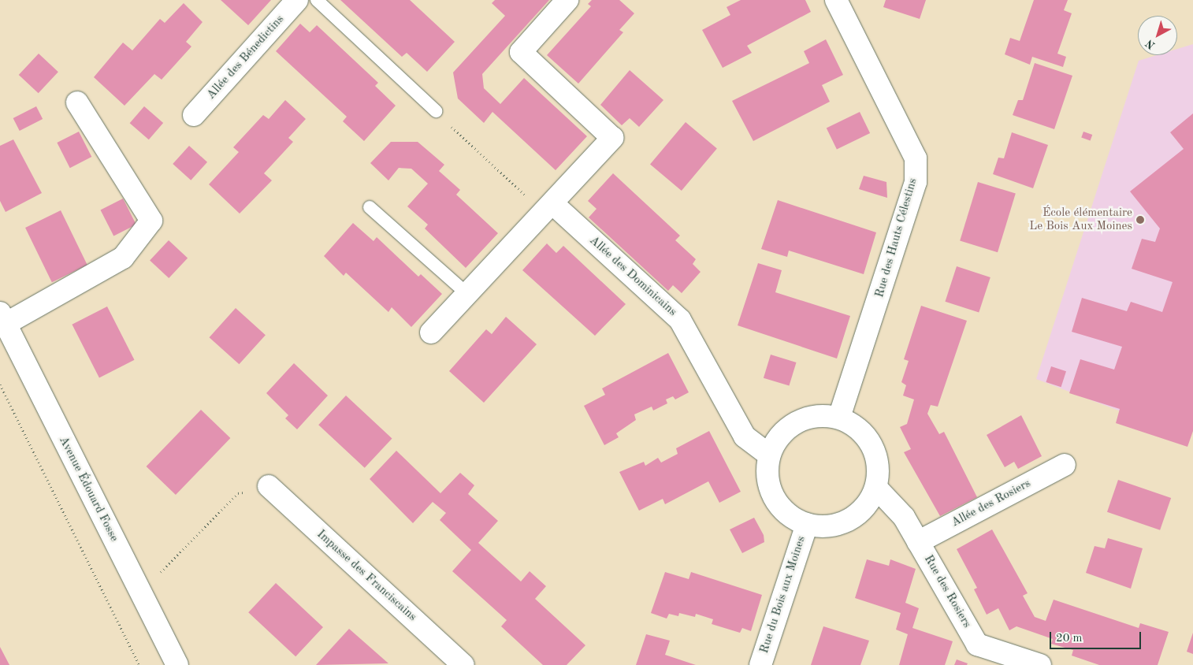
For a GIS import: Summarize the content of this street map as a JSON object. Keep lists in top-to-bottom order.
{
  "streets": {
    "street": [
      "Allée des Bénedictins",
      "Rue des Hauts Célestins",
      "Allée des Dominicains",
      "Avenue Édouard Fosse",
      "Allée des Rosiers",
      "Impasse des Franciscains",
      "Rue des Rosiers",
      "Rue du Bois aux Moines"
    ]
  },
  "crossings": [
    ["Rue des Hauts Célestins", "Allée des Dominicains"],
    ["Rue des Hauts Célestins", "Rue des Rosiers"],
    ["Rue des Hauts Célestins", "Rue du Bois aux Moines"],
    ["Allée des Dominicains", "Rue des Rosiers"],
    ["Allée des Dominicains", "Rue du Bois aux Moines"],
    ["Allée des Rosiers", "Rue des Rosiers"],
    ["Rue des Rosiers", "Rue du Bois aux Moines"]
  ],
  "places": ["École élémentaire Le Bois Aux Moines"],
  "scale_bar": "20 m",
  "north": "bottom left"
}
